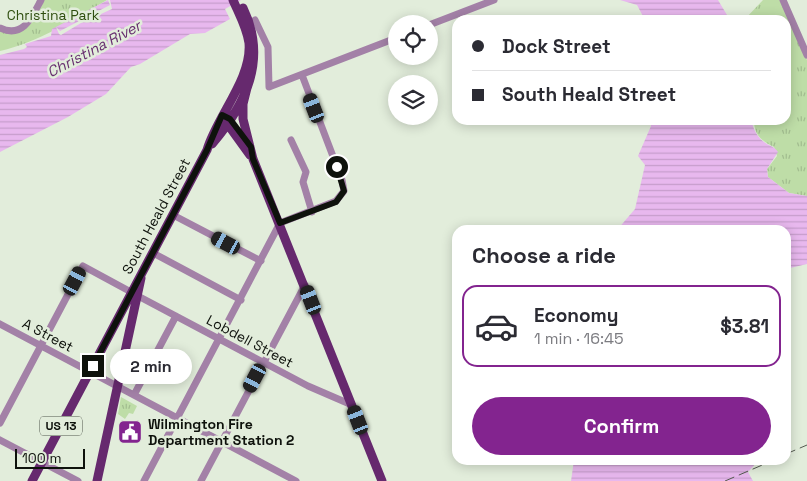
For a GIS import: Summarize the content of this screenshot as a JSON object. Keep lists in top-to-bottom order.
{
  "streets": {
    "main road": ["South Heald Street", "US 13"],
    "street": ["A Street", "Lobdell Street"]
  },
  "crossings": [
    ["South Heald Street", "A Street"],
    ["South Heald Street", "Lobdell Street"],
    ["South Heald Street", "US 13"],
    ["A Street", "Lobdell Street"],
    ["A Street", "US 13"],
    ["Lobdell Street", "US 13"]
  ],
  "water": ["Christina River"],
  "parks": ["Christina Park"],
  "places": {
    "public building": ["Wilmington Fire Department Station 2"]
  },
  "scale_bar": "100 m",
  "page": {
    "banner": ["Dock Street", "South Heald Street"],
    "heading": "Choose a ride",
    "list": [
      {
        "name": "Economy",
        "note": "1 min · 16:45",
        "value": "$3.81"
      }
    ],
    "bubble": "2 min",
    "buttons": "Confirm",
    "scale": "100 m"
  }
}
